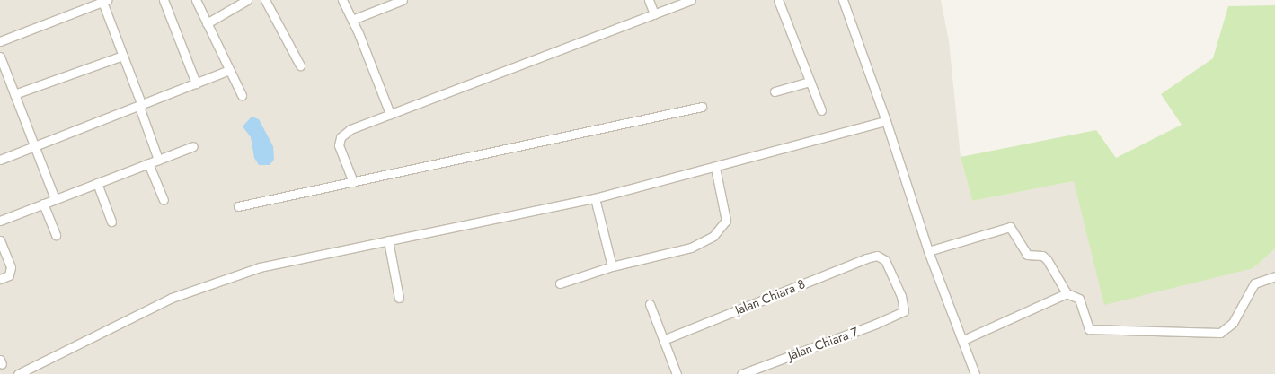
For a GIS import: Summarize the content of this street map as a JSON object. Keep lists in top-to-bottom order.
{
  "streets": {
    "street": ["Jalan Chiara 8", "Jalan Chiara 7"]
  },
  "crossings": [
    ["Jalan Chiara 8", "Jalan Chiara 7"]
  ]
}
